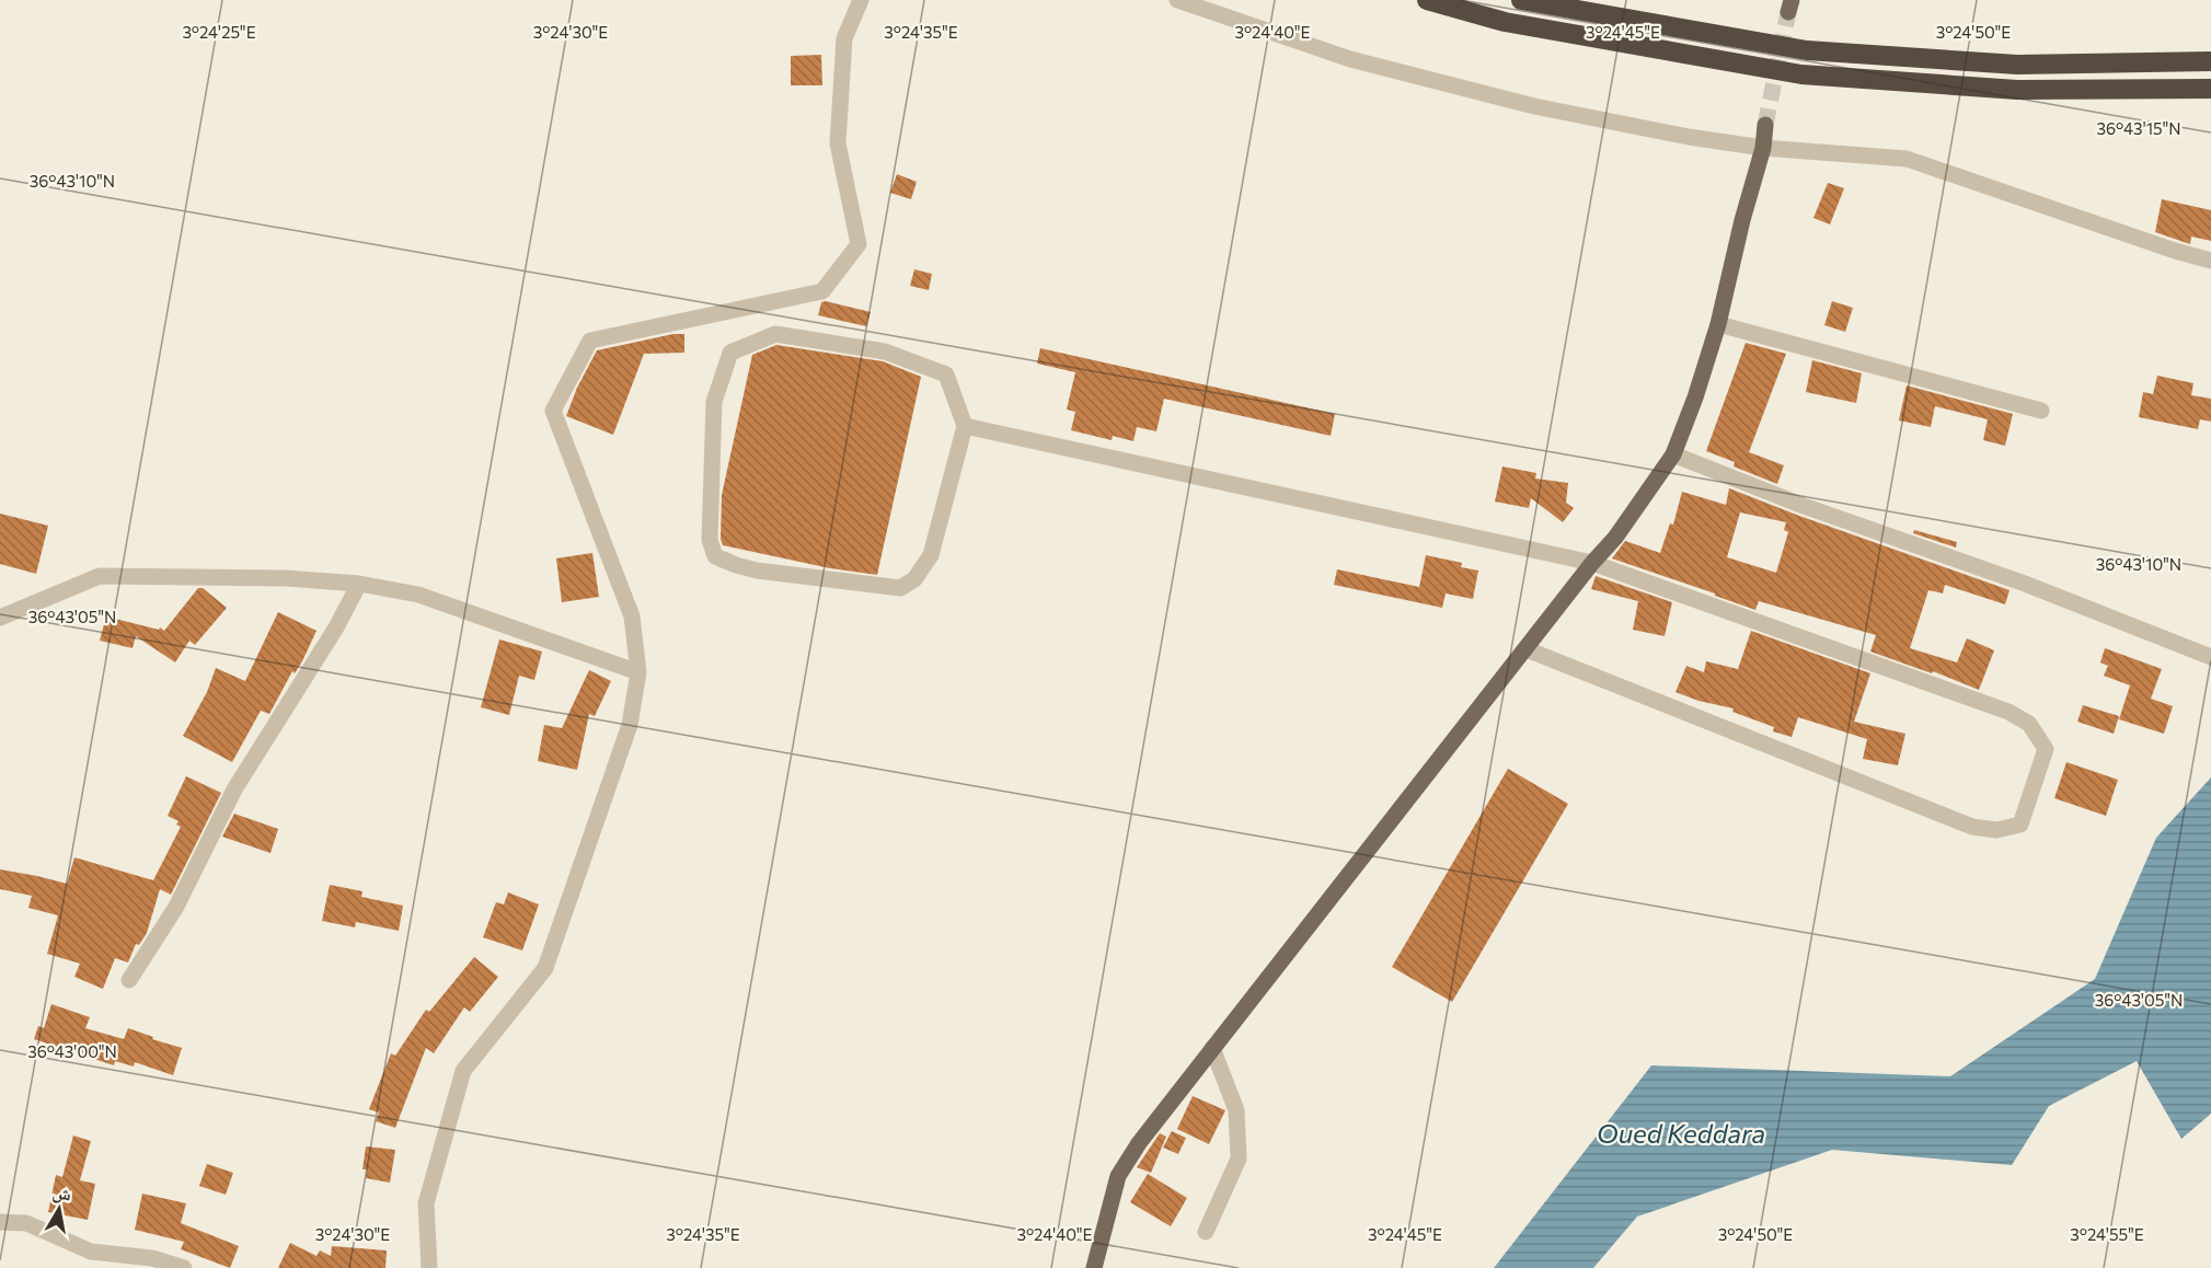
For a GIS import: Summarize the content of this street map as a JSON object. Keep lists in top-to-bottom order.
{
  "water": ["Oued Keddara"],
  "north": "top",
  "coordinates": [
    "3°24'25\"E",
    "3°24'30\"E",
    "3°24'35\"E",
    "3°24'40\"E",
    "3°24'45\"E",
    "3°24'50\"E",
    "36°43'15\"N",
    "36°43'10\"N",
    "36°43'05\"N",
    "36°43'00\"N",
    "3°24'55\"E"
  ]
}
